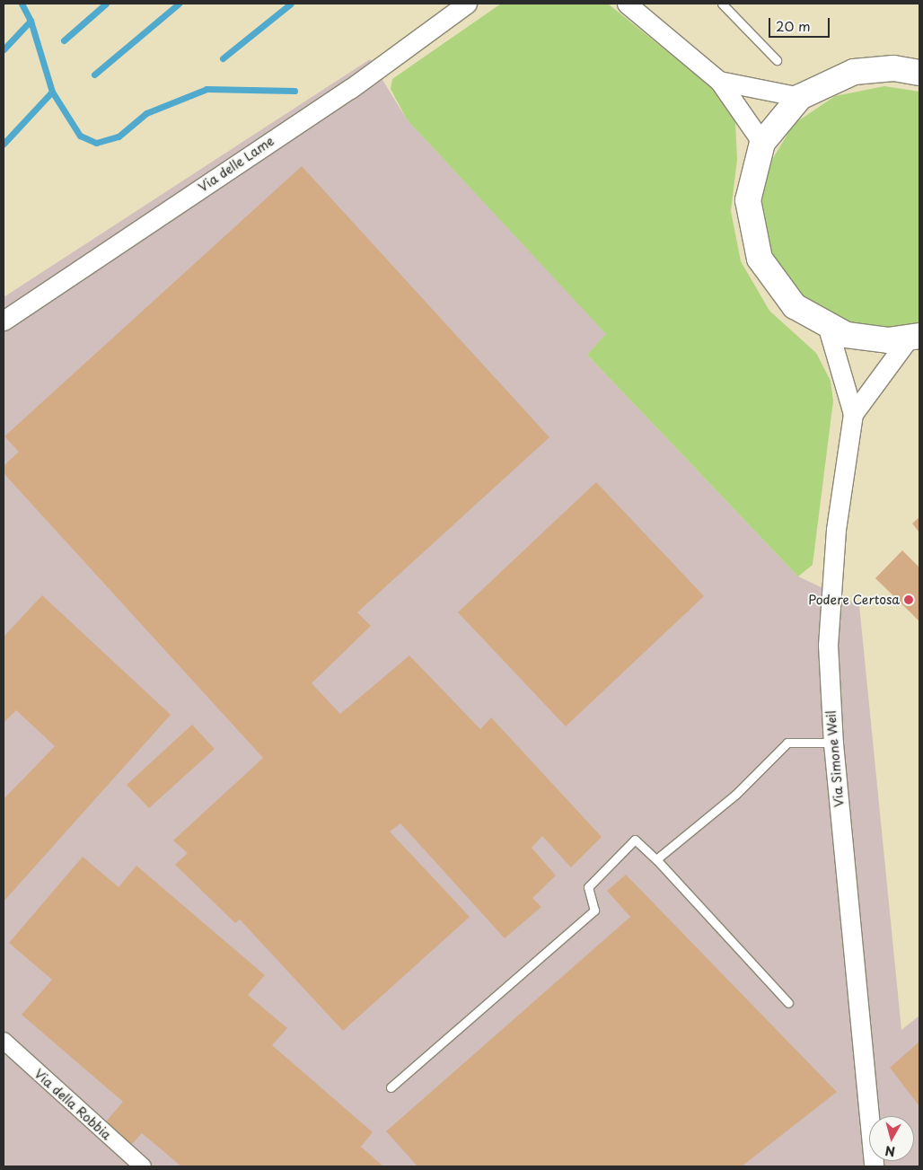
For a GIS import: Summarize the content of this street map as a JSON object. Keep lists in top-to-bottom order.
{
  "streets": {
    "street": ["Via delle Lame", "Via Simone Weil", "Via della Robbia"]
  },
  "places": ["Podere Certosa"],
  "scale_bar": "20 m",
  "north": "bottom"
}
